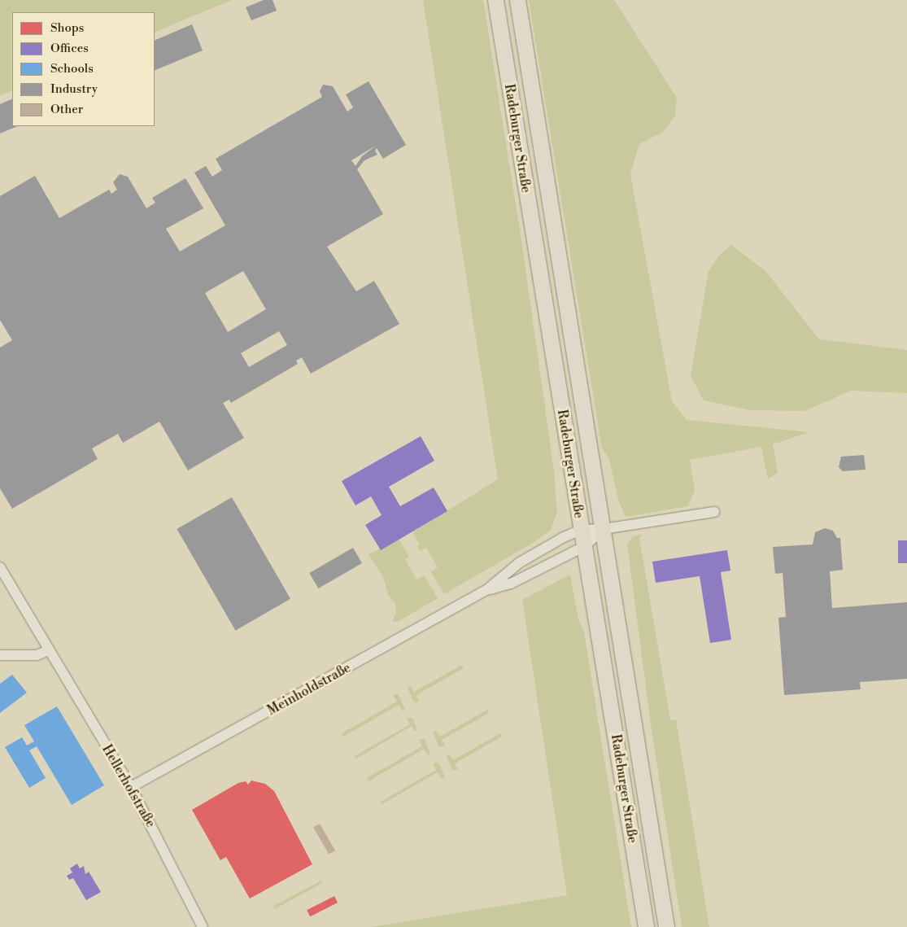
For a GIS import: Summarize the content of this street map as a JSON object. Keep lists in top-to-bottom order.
{
  "streets": {
    "main road": ["Radeburger Straße"],
    "street": ["Meinholdstraße", "Hellerhofstraße"]
  },
  "crossings": [
    ["Radeburger Straße", "Meinholdstraße"],
    ["Meinholdstraße", "Hellerhofstraße"]
  ],
  "legend": [
    "Shops",
    "Offices",
    "Schools",
    "Industry",
    "Other"
  ]
}
